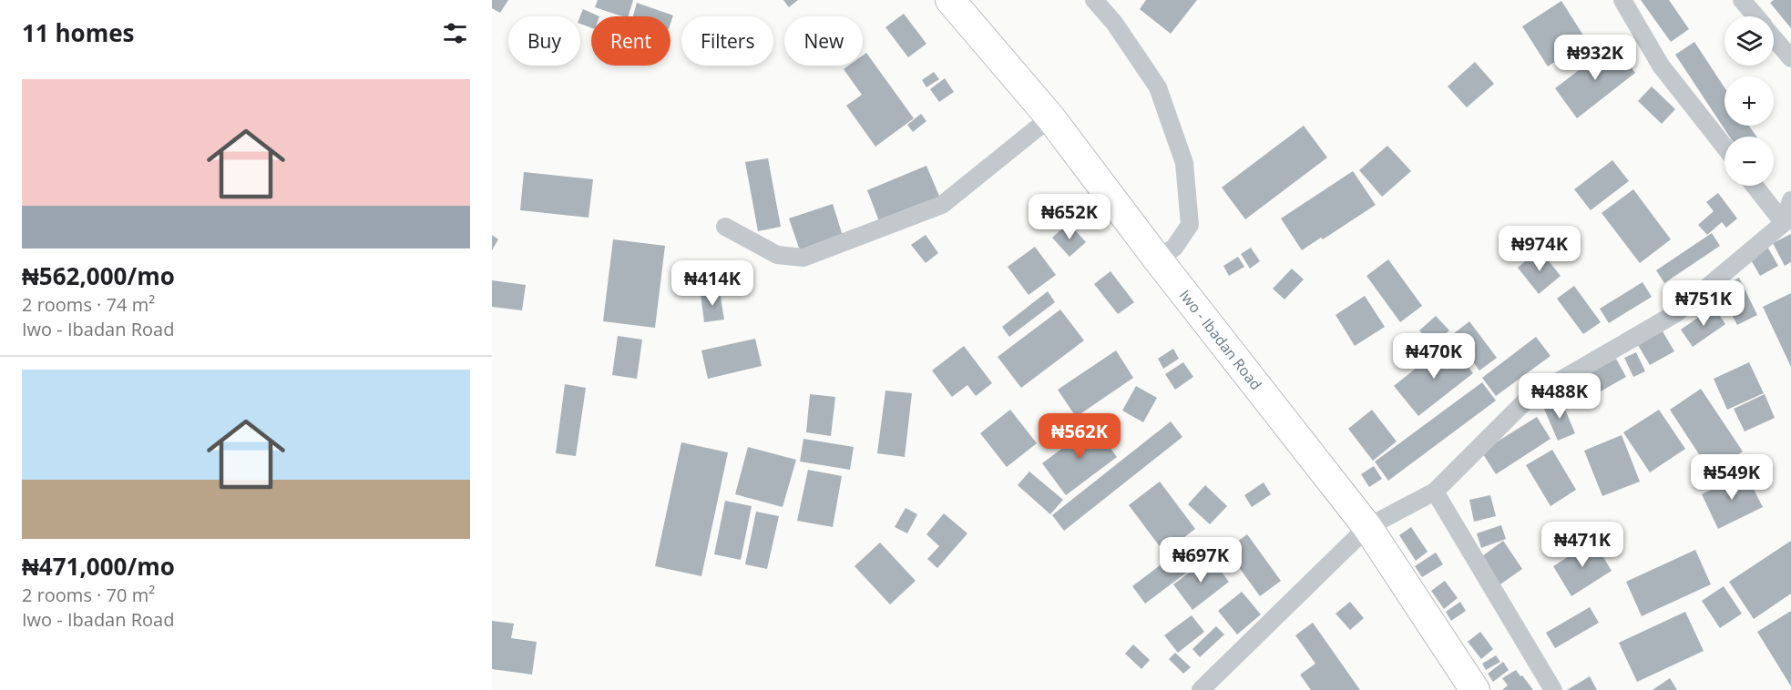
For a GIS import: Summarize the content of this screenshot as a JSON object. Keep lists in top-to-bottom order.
{
  "streets": {
    "main road": ["Iwo - Ibadan Road"]
  },
  "page": {
    "heading": "11 homes",
    "map_buttons": ["+", "−"],
    "chip": [
      "Buy",
      "Rent",
      "Filters",
      "New"
    ],
    "price": [
      "₦932K",
      "₦652K",
      "₦974K",
      "₦414K",
      "₦751K",
      "₦470K",
      "₦488K",
      "₦562K",
      "₦549K",
      "₦471K",
      "₦697K"
    ],
    "list": [
      {
        "name": "₦562,000/mo",
        "note": "2 rooms · 74 m² · Iwo - Ibadan Road"
      },
      {
        "name": "₦471,000/mo",
        "note": "2 rooms · 70 m² · Iwo - Ibadan Road"
      }
    ]
  }
}
